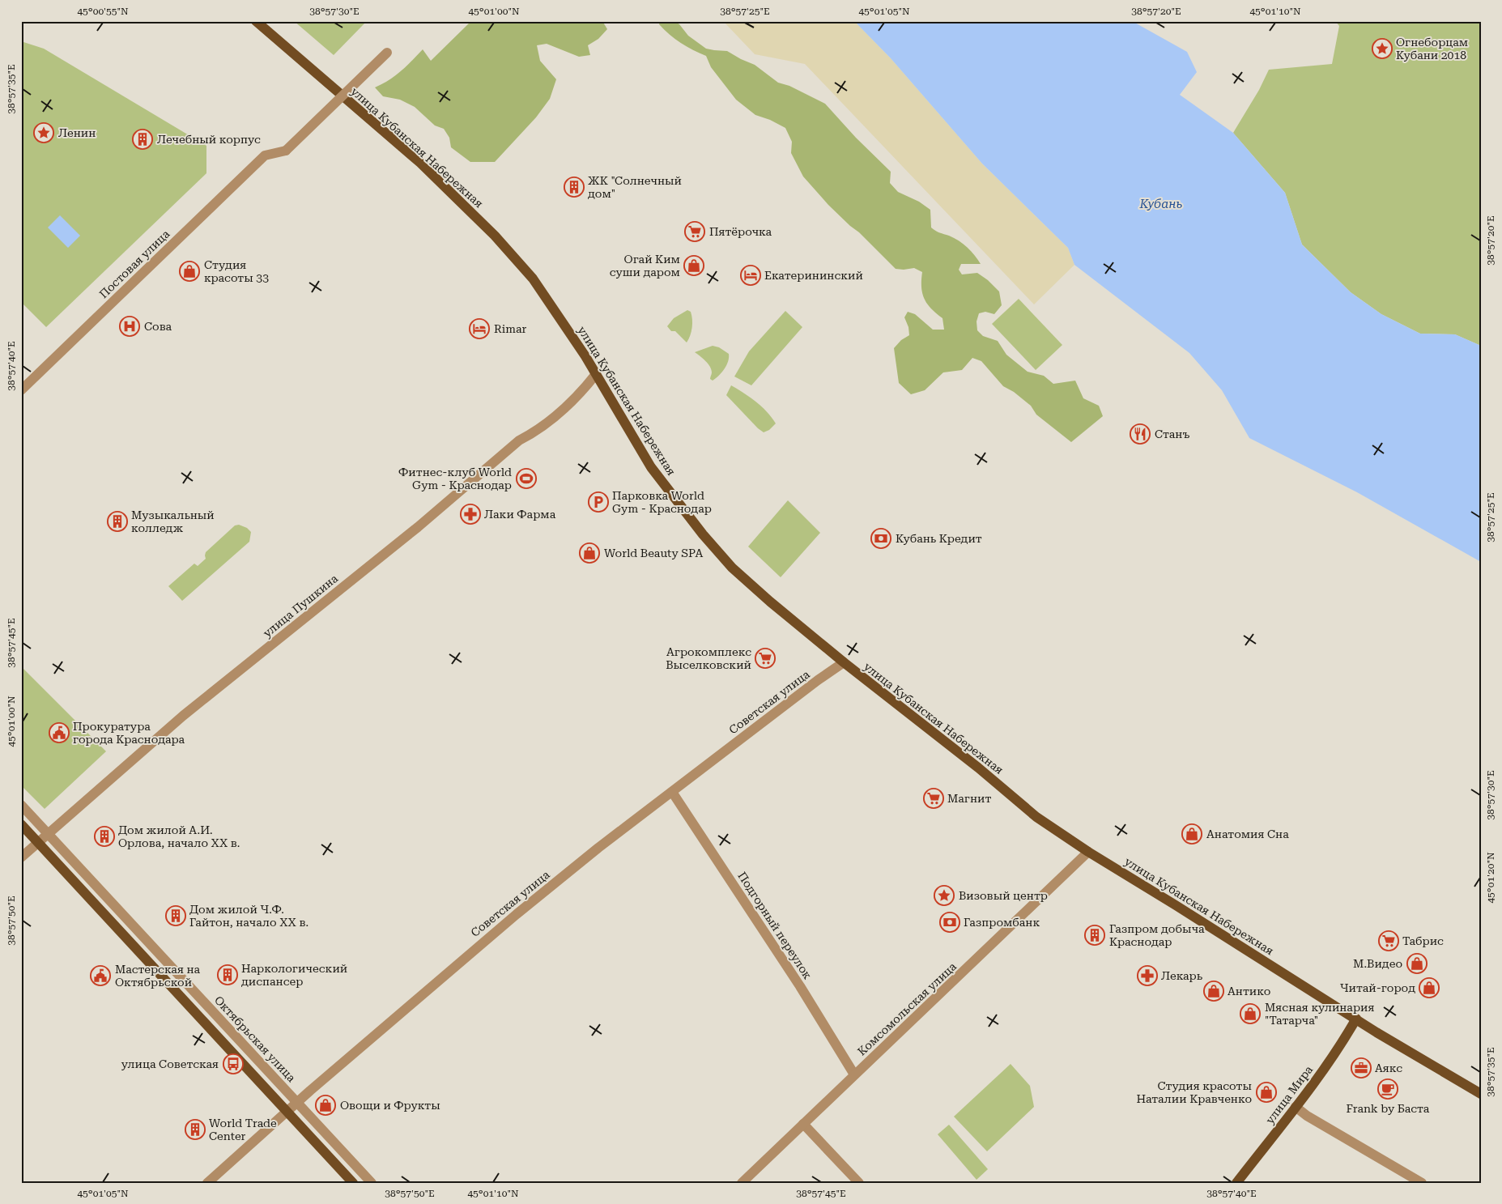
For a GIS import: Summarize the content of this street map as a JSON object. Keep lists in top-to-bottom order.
{
  "streets": {
    "main road": ["улица Кубанская Набережная", "улица Мира"],
    "street": [
      "Постовая улица",
      "улица Пушкина",
      "Советская улица",
      "Подгорный переулок",
      "Комсомольская улица",
      "Октябрьская улица"
    ]
  },
  "crossings": [
    ["улица Кубанская Набережная", "улица Пушкина"],
    ["улица Кубанская Набережная", "Советская улица"],
    ["улица Кубанская Набережная", "Комсомольская улица"],
    ["улица Кубанская Набережная", "улица Мира"],
    ["улица Пушкина", "Октябрьская улица"],
    ["Советская улица", "Подгорный переулок"],
    ["Советская улица", "Октябрьская улица"],
    ["Подгорный переулок", "Комсомольская улица"]
  ],
  "water": ["Кубань"],
  "places": {
    "place": ["Огнеборцам Кубани 2018", "Ленин", "Визовый центр"],
    "building": [
      "Лечебный корпус",
      "ЖК \"Солнечный дом\"",
      "Музыкальный колледж",
      "Дом жилой А.И. Орлова, начало XX в.",
      "Дом жилой Ч.Ф. Гайтон, начало XX в.",
      "Газпром добыча Краснодар",
      "Наркологический диспансер",
      "World Trade Center"
    ],
    "supermarket": [
      "Пятёрочка",
      "Агрокомплекс Выселковский",
      "Магнит",
      "Табрис"
    ],
    "shop": [
      "Огай Ким суши даром",
      "Студия красоты 33",
      "World Beauty SPA",
      "Анатомия Сна",
      "М.Видео",
      "Читай-город",
      "Антико",
      "Мясная кулинария \"Татарча\"",
      "Студия красоты Наталии Кравченко",
      "Овощи и Фрукты"
    ],
    "hotel": ["Екатерининский", "Rimar"],
    "hospital": ["Сова"],
    "restaurant": ["Станъ"],
    "sports": ["Фитнес-клуб World Gym - Краснодар"],
    "parking": ["Парковка World Gym - Краснодар"],
    "pharmacy": ["Лаки Фарма", "Лекарь"],
    "bank": ["Кубань Кредит", "Газпромбанк"],
    "public building": ["Прокуратура города Краснодара", "Мастерская на Октябрьской"],
    "bus stop": ["улица Советская"],
    "office": ["Аякс"],
    "cafe": ["Frank by Баста"]
  },
  "coordinates": [
    "45°00'55\"N",
    "38°57'30\"E",
    "45°01'00\"N",
    "38°57'25\"E",
    "45°01'05\"N",
    "38°57'20\"E",
    "45°01'10\"N",
    "38°57'35\"E",
    "38°57'40\"E",
    "38°57'45\"E",
    "45°01'20\"N",
    "38°57'50\"E"
  ]
}
